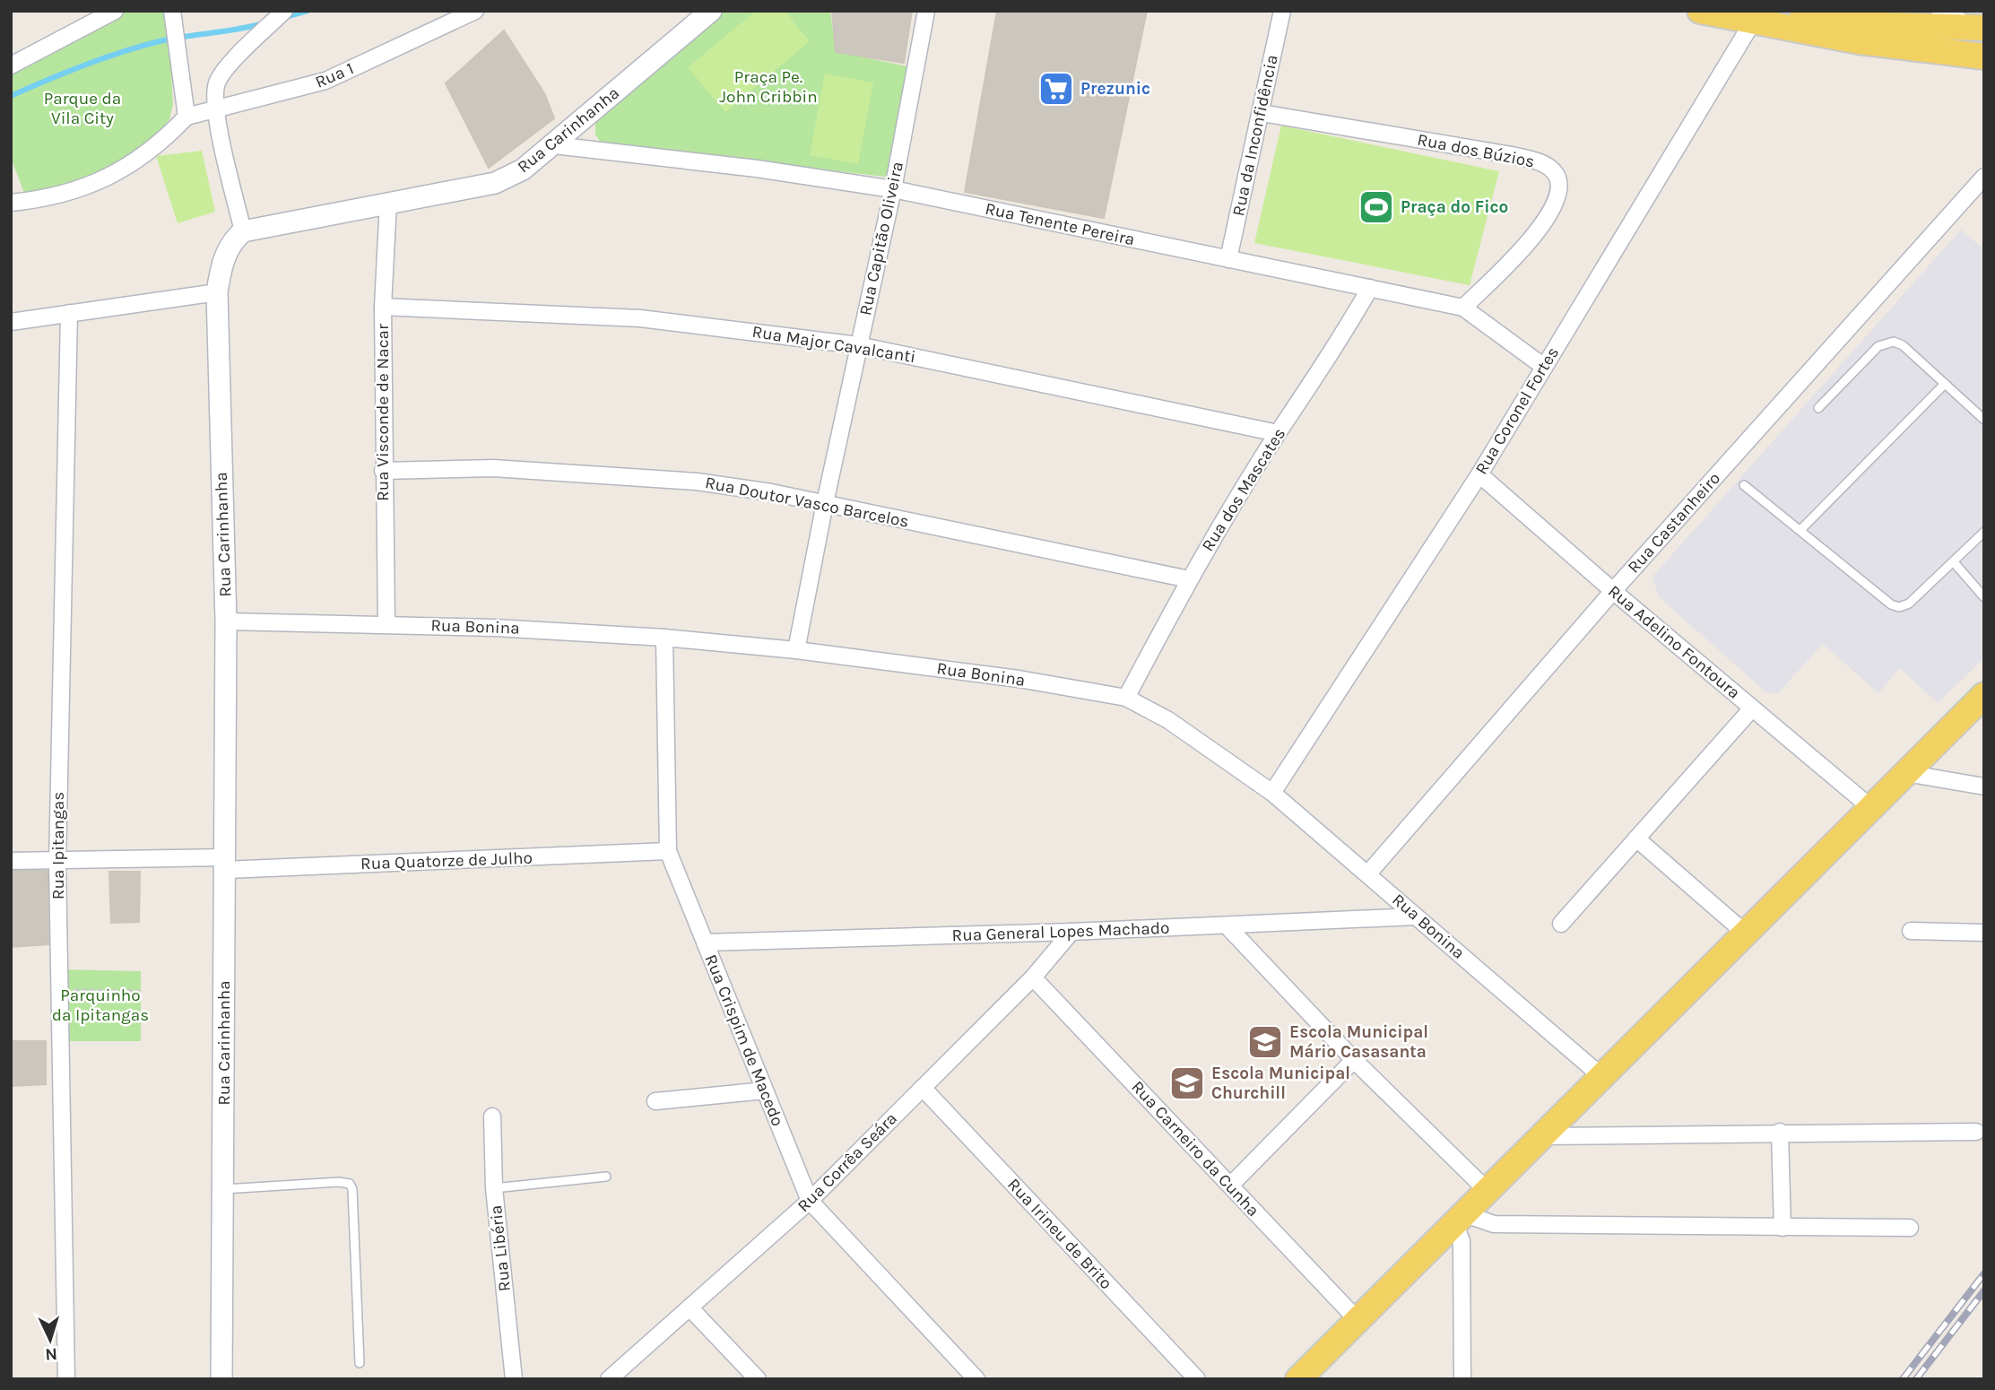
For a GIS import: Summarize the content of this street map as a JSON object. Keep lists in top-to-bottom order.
{
  "streets": {
    "street": [
      "Rua 1",
      "Rua Carinhanha",
      "Rua da Inconfidência",
      "Rua dos Búzios",
      "Rua Tenente Pereira",
      "Rua Capitão Oliveira",
      "Rua Major Cavalcanti",
      "Rua Coronel Fortes",
      "Rua Visconde de Nacar",
      "Rua dos Mascates",
      "Rua Doutor Vasco Barcelos",
      "Rua Castanheiro",
      "Rua Bonina",
      "Rua Adelino Fontoura",
      "Rua Ipitangas",
      "Rua Quatorze de Julho",
      "Rua General Lopes Machado",
      "Rua Crispim de Macedo",
      "Rua Carneiro da Cunha",
      "Rua Corrêa Seára",
      "Rua Irineu de Brito",
      "Rua Libéria"
    ]
  },
  "crossings": [
    ["Rua Carinhanha", "Rua Tenente Pereira"],
    ["Rua Carinhanha", "Rua Visconde de Nacar"],
    ["Rua Carinhanha", "Rua Bonina"],
    ["Rua Carinhanha", "Rua Quatorze de Julho"],
    ["Rua da Inconfidência", "Rua dos Búzios"],
    ["Rua da Inconfidência", "Rua Tenente Pereira"],
    ["Rua dos Búzios", "Rua Tenente Pereira"],
    ["Rua Tenente Pereira", "Rua Capitão Oliveira"],
    ["Rua Tenente Pereira", "Rua Coronel Fortes"],
    ["Rua Tenente Pereira", "Rua dos Mascates"],
    ["Rua Capitão Oliveira", "Rua Major Cavalcanti"],
    ["Rua Capitão Oliveira", "Rua Doutor Vasco Barcelos"],
    ["Rua Capitão Oliveira", "Rua Bonina"],
    ["Rua Major Cavalcanti", "Rua Visconde de Nacar"],
    ["Rua Major Cavalcanti", "Rua dos Mascates"],
    ["Rua Coronel Fortes", "Rua Bonina"],
    ["Rua Coronel Fortes", "Rua Adelino Fontoura"],
    ["Rua Visconde de Nacar", "Rua Doutor Vasco Barcelos"],
    ["Rua Visconde de Nacar", "Rua Bonina"],
    ["Rua dos Mascates", "Rua Doutor Vasco Barcelos"],
    ["Rua dos Mascates", "Rua Bonina"],
    ["Rua Castanheiro", "Rua Bonina"],
    ["Rua Castanheiro", "Rua Adelino Fontoura"],
    ["Rua Bonina", "Rua General Lopes Machado"],
    ["Rua Bonina", "Rua Crispim de Macedo"],
    ["Rua Ipitangas", "Rua Quatorze de Julho"],
    ["Rua Quatorze de Julho", "Rua Crispim de Macedo"],
    ["Rua General Lopes Machado", "Rua Crispim de Macedo"],
    ["Rua General Lopes Machado", "Rua Corrêa Seára"],
    ["Rua Crispim de Macedo", "Rua Corrêa Seára"],
    ["Rua Carneiro da Cunha", "Rua Corrêa Seára"],
    ["Rua Corrêa Seára", "Rua Irineu de Brito"]
  ],
  "parks": ["Praça Pe. John Cribbin", "Parque da Vila City", "Parquinho da Ipitangas"],
  "places": {
    "supermarket": ["Prezunic"],
    "sports": ["Praça do Fico"],
    "school or university": ["Escola Municipal Mário Casasanta", "Escola Municipal Churchill"]
  },
  "north": "bottom"
}
